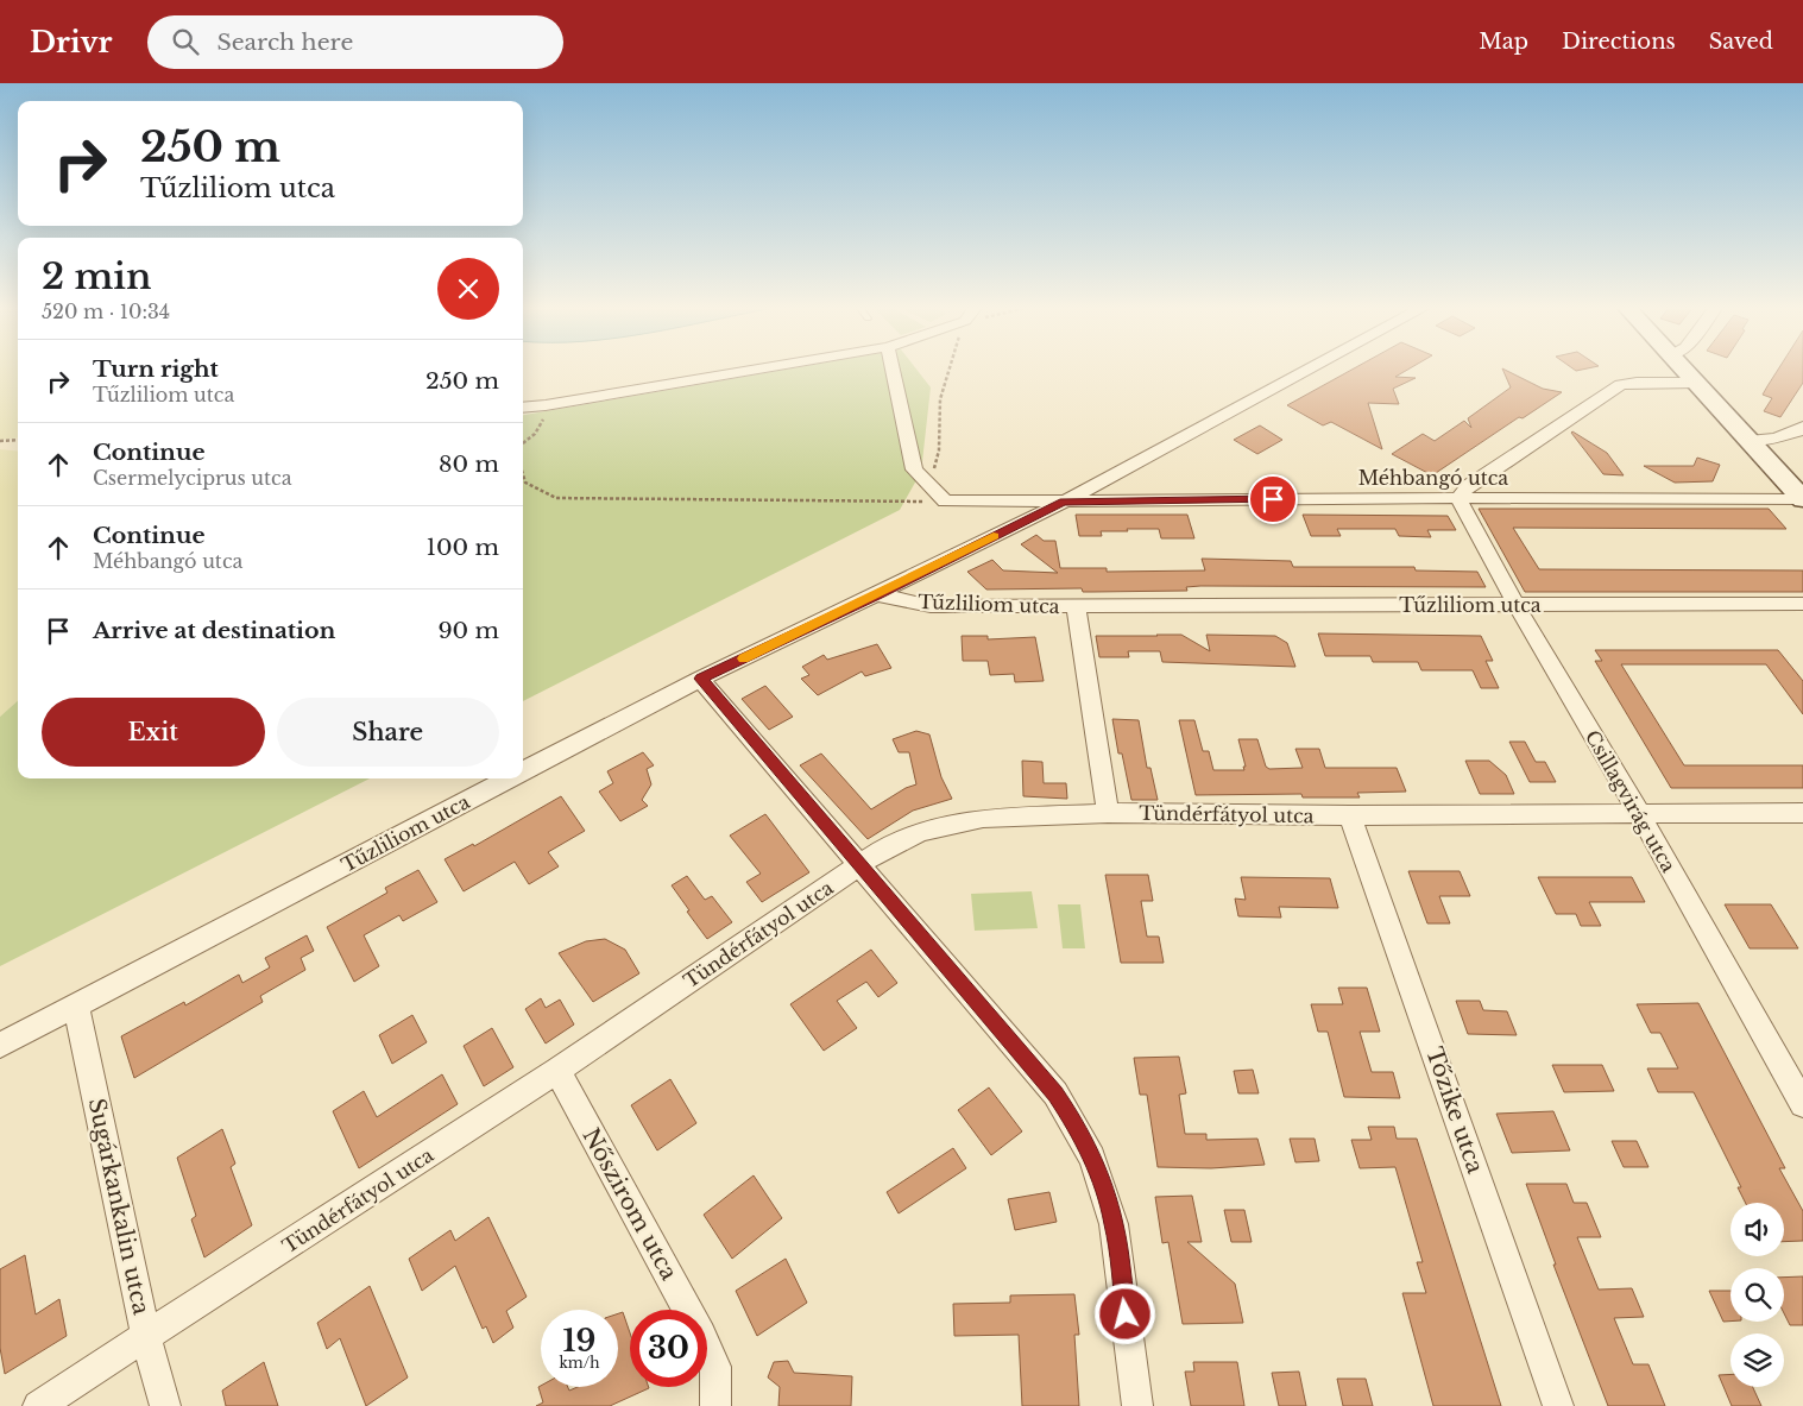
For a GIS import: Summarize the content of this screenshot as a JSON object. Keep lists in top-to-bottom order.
{
  "streets": {
    "street": [
      "Méhbangó utca",
      "Tűzliliom utca",
      "Csillagvirág utca",
      "Tündérfátyol utca",
      "Tőzike utca",
      "Nőszirom utca",
      "Sugárkankalin utca"
    ]
  },
  "crossings": [
    ["Méhbangó utca", "Csillagvirág utca"],
    ["Tűzliliom utca", "Csillagvirág utca"],
    ["Tűzliliom utca", "Sugárkankalin utca"],
    ["Csillagvirág utca", "Tündérfátyol utca"],
    ["Tündérfátyol utca", "Tőzike utca"],
    ["Tündérfátyol utca", "Nőszirom utca"],
    ["Tündérfátyol utca", "Sugárkankalin utca"]
  ],
  "page": {
    "header": "Drivr",
    "search": "Search here",
    "nav": ["Map", "Directions", "Saved"],
    "turn": ["250 m", "Tűzliliom utca"],
    "heading": ["2 min", "520 m · 10:34"],
    "list": [
      {
        "name": "Turn right",
        "note": "Tűzliliom utca",
        "value": "250 m"
      },
      {
        "name": "Continue",
        "note": "Csermelyciprus utca",
        "value": "80 m"
      },
      {
        "name": "Continue",
        "note": "Méhbangó utca",
        "value": "100 m"
      },
      {
        "name": "Arrive at destination",
        "value": "90 m"
      }
    ],
    "buttons": ["Exit", "Share"],
    "speed": "19 km/h",
    "limit": "30"
  }
}
